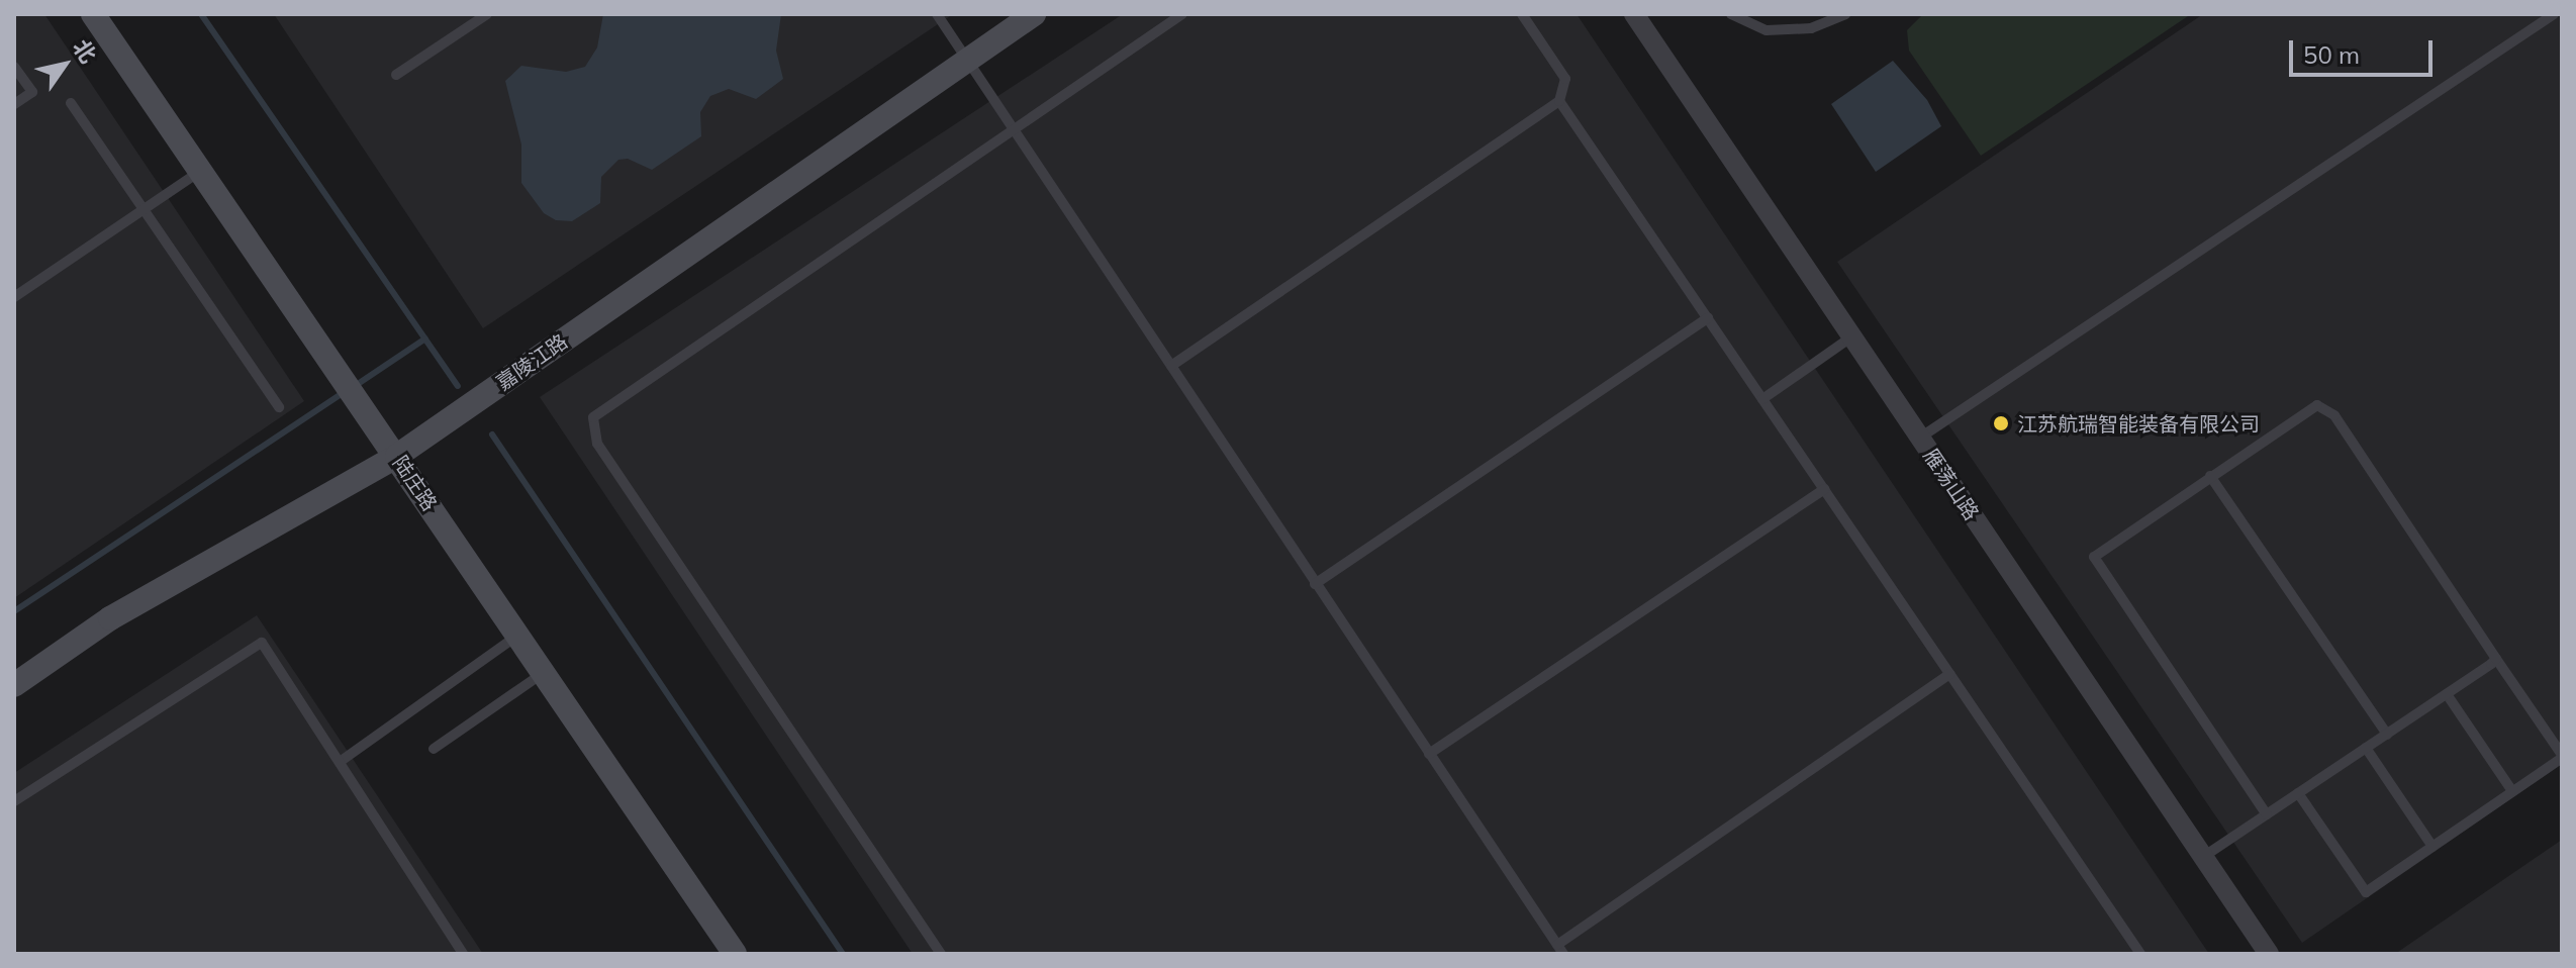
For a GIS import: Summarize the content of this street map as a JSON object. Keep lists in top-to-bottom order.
{
  "streets": {
    "street": ["嘉陵江路", "陆庄路", "雁荡山路"]
  },
  "crossings": [
    ["嘉陵江路", "陆庄路"]
  ],
  "places": ["江苏航瑞智能装备有限公司"],
  "scale_bar": "50 m",
  "north": "top right"
}
